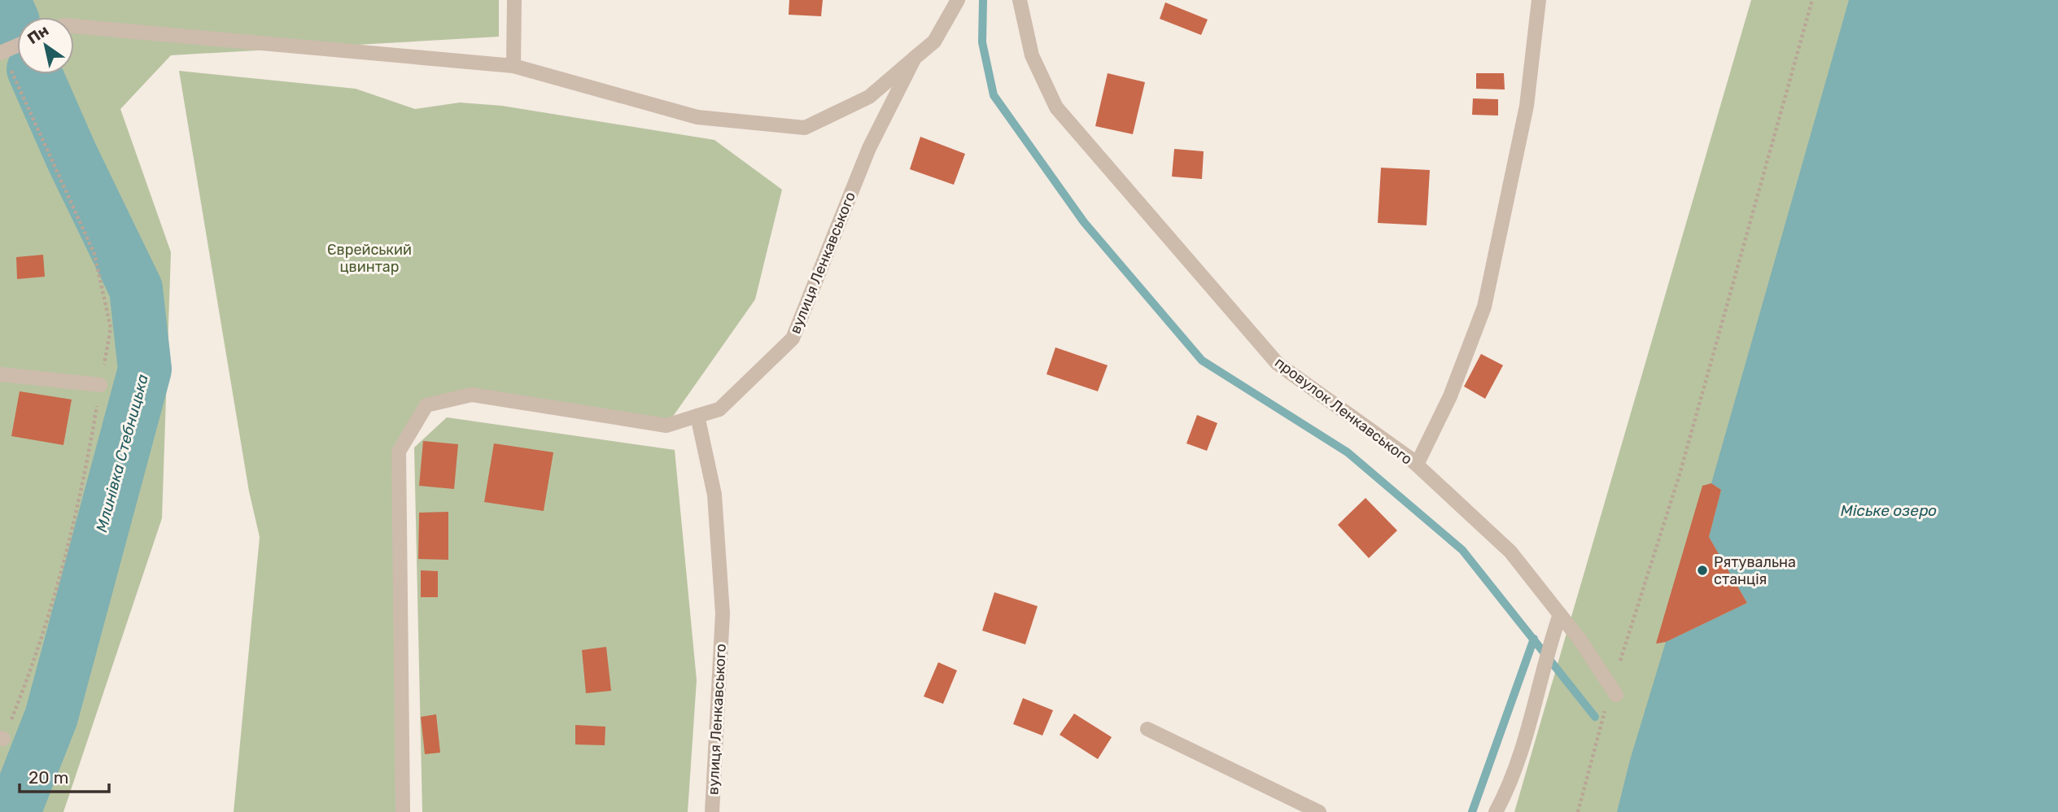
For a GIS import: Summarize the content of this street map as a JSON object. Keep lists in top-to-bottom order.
{
  "streets": {
    "street": ["вулиця Ленкавського", "провулок Ленкавського"]
  },
  "water": ["Млинівка Стебницька", "Міське озеро"],
  "parks": ["Єврейський цвинтар"],
  "places": ["Рятувальна станція"],
  "scale_bar": "20 m",
  "north": "top left"
}
